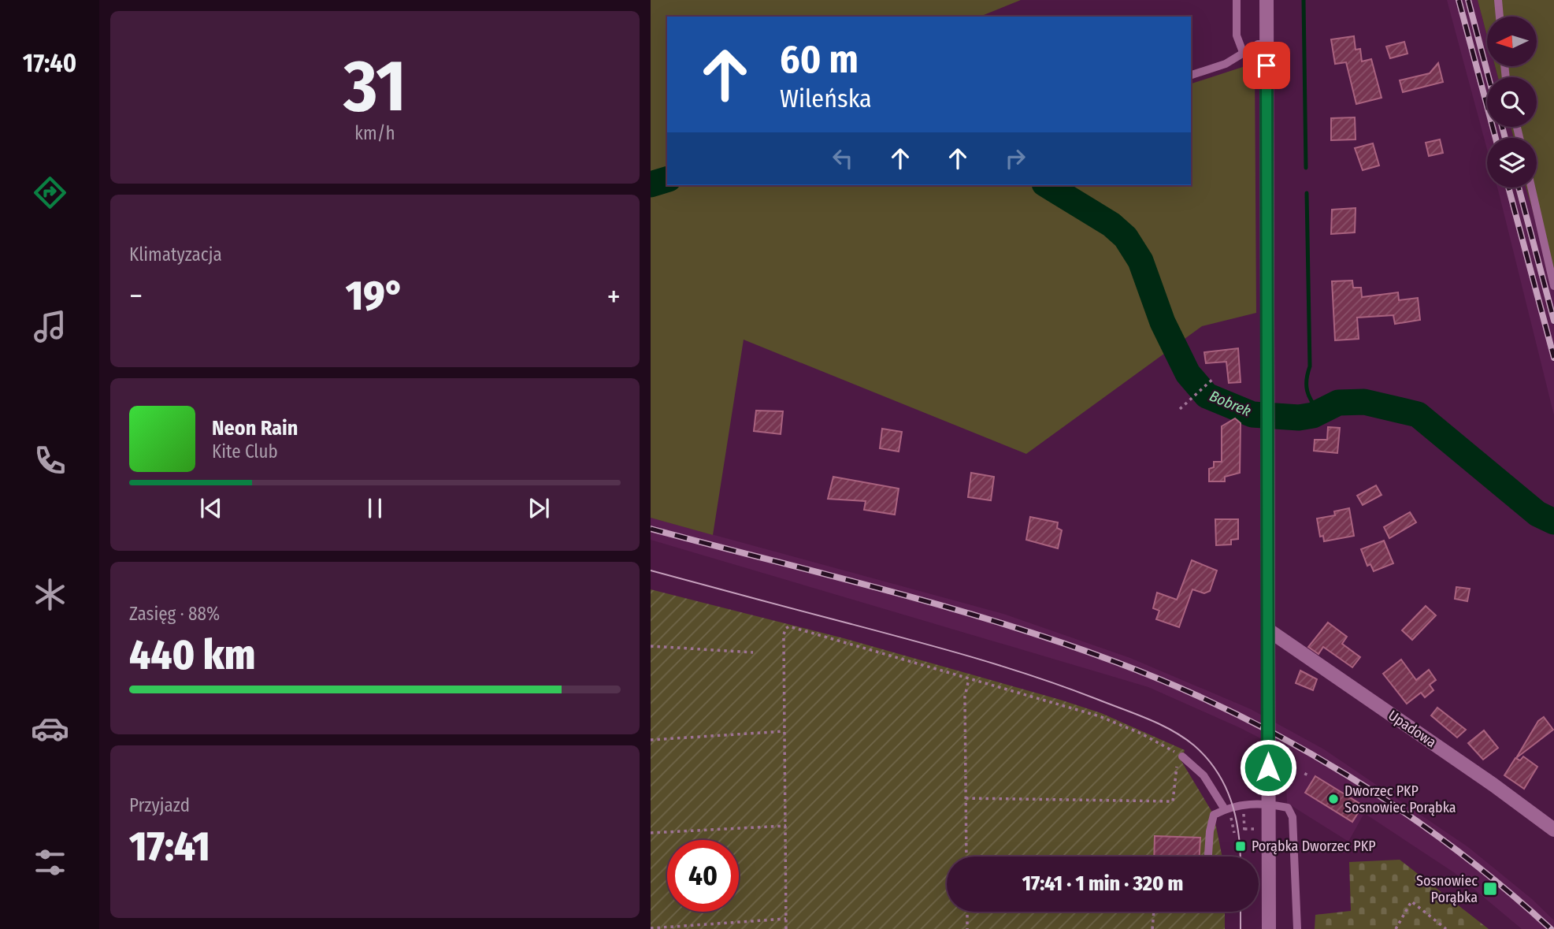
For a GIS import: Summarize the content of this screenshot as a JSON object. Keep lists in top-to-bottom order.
{
  "streets": {
    "street": ["Upadowa"]
  },
  "water": ["Bobrek"],
  "places": {
    "other": ["Dworzec PKP Sosnowiec Porąbka"],
    "transit": ["Porąbka Dworzec PKP", "Sosnowiec Porąbka"]
  },
  "north": "left",
  "page": {
    "tabs": "17:40",
    "tile": [
      ["31", "km/h"],
      "Klimatyzacja",
      ["Zasięg · 88%", "440 km"],
      ["Przyjazd", "17:41"]
    ],
    "turn": ["60 m", "Wileńska"],
    "heat": ["−", "19°", "+"],
    "song": ["Neon Rain", "Kite Club"],
    "limit": "40",
    "trip": "17:41 · 1 min · 320 m"
  }
}
